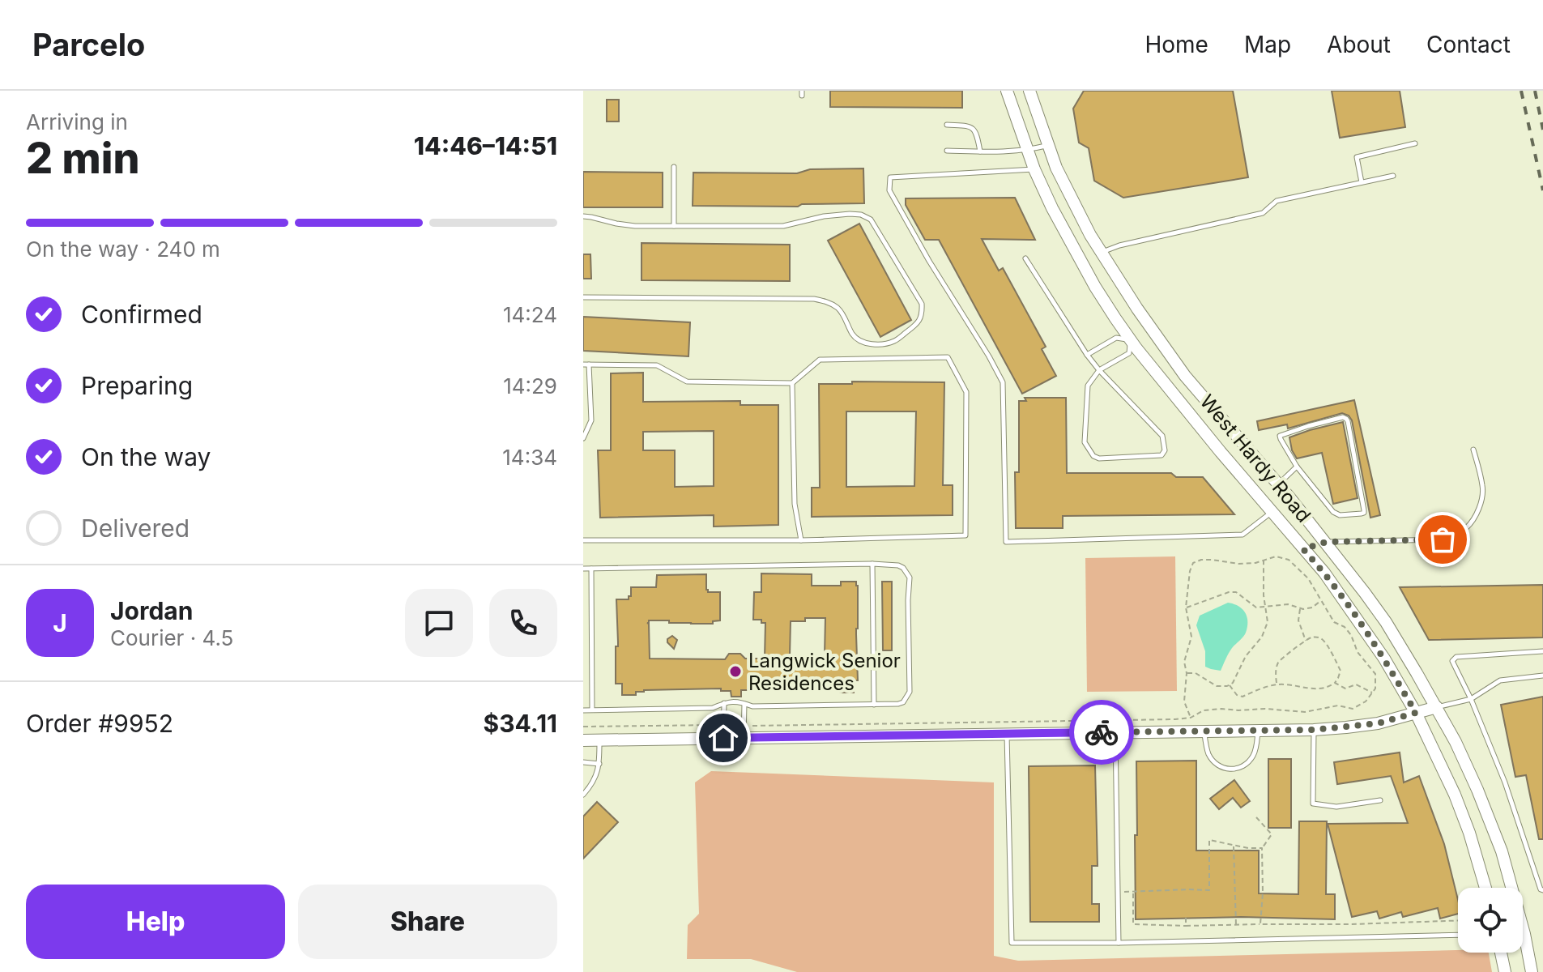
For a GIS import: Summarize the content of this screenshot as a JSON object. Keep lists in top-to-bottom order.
{
  "streets": {
    "street": ["West Hardy Road"]
  },
  "places": ["Langwick Senior Residences"],
  "page": {
    "header": "Parcelo",
    "nav": [
      "Home",
      "Map",
      "About",
      "Contact"
    ],
    "heading": ["2 min", "Arriving in", "14:46–14:51"],
    "panel": [
      "Jordan",
      "Courier · 4.5",
      "Order #9952",
      "$34.11"
    ],
    "bar": "On the way · 240 m",
    "list": [
      ["Confirmed", "14:24"],
      ["Preparing", "14:29"],
      ["On the way", "14:34"],
      "Delivered"
    ],
    "round": "J",
    "buttons": ["Help", "Share"]
  }
}
